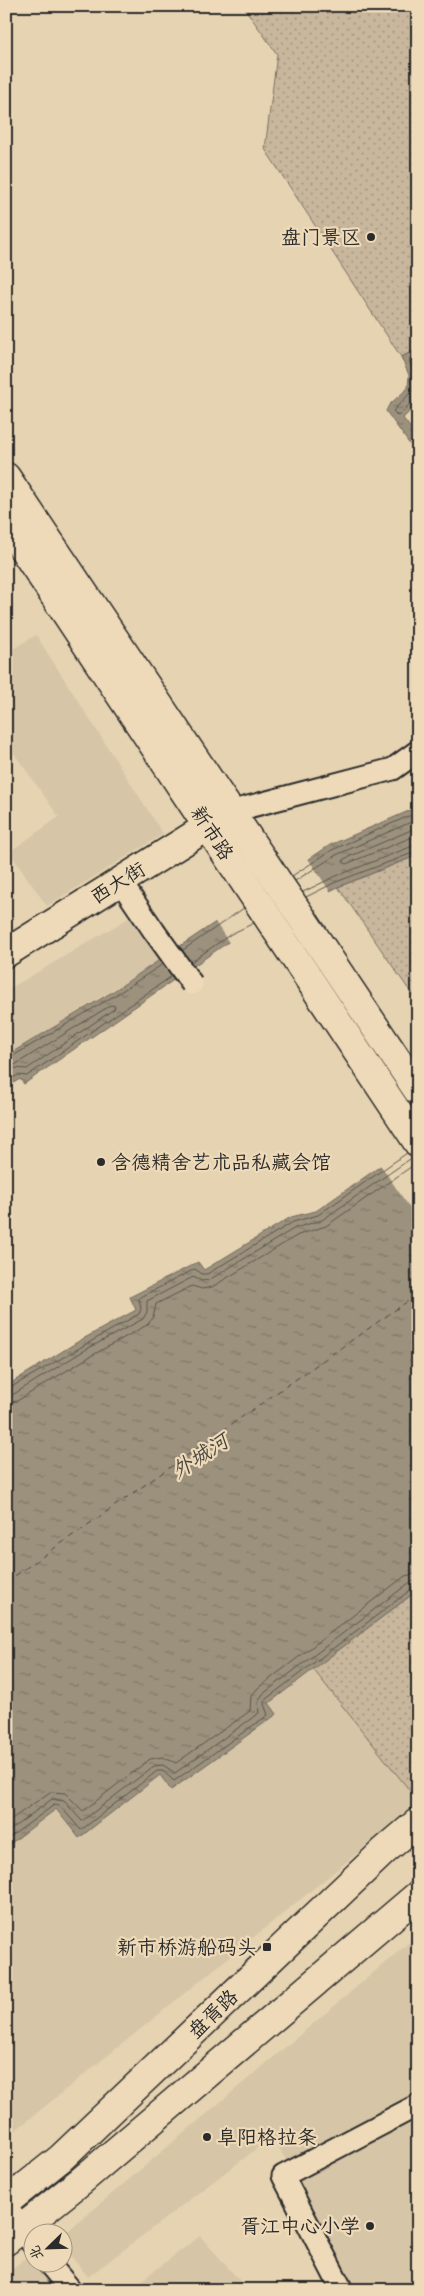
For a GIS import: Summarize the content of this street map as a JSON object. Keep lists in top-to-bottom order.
{
  "streets": {
    "main road": ["新市路", "西大街", "盘胥路"]
  },
  "crossings": [
    ["新市路", "西大街"]
  ],
  "water": ["外城河"],
  "places": {
    "other": [
      "盘门景区",
      "含德精舍艺术品私藏会馆",
      "阜阳格拉条",
      "胥江中心小学"
    ],
    "transit": ["新市桥游船码头"]
  },
  "north": "bottom left"
}
